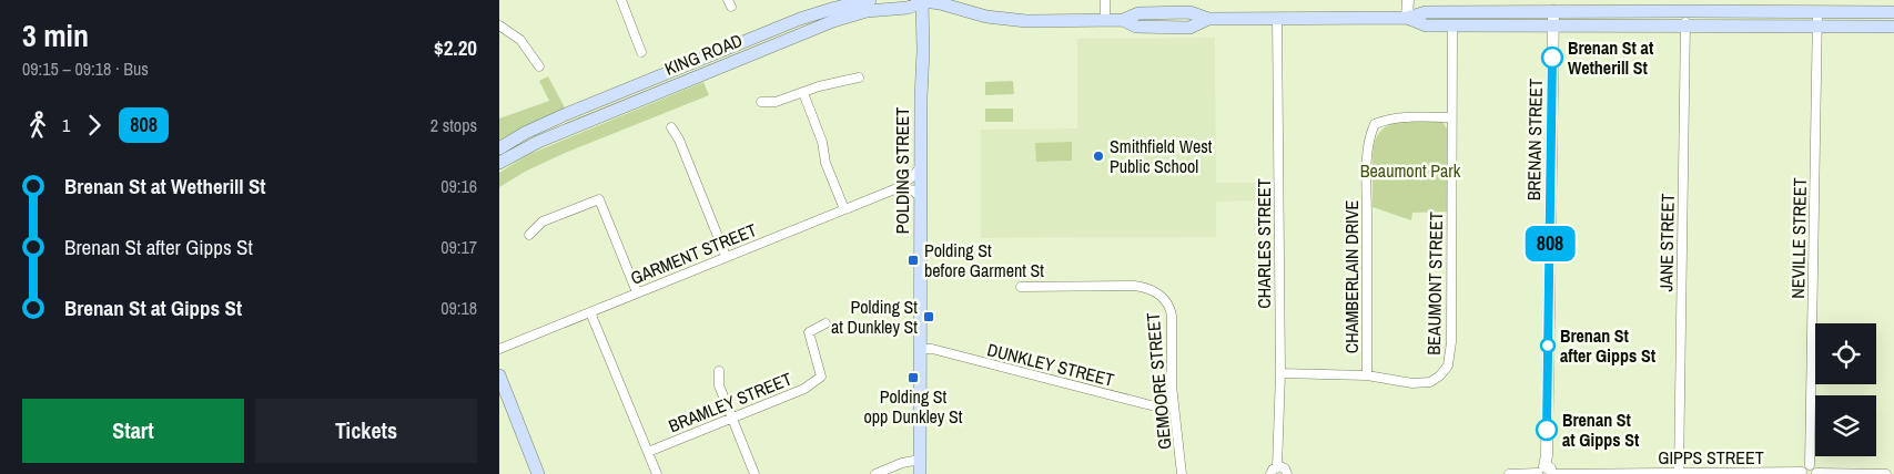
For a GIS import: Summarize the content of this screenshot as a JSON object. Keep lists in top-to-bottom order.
{
  "streets": {
    "main road": ["KING ROAD", "POLDING STREET"],
    "street": [
      "BRENAN STREET",
      "NEVILLE STREET",
      "JANE STREET",
      "CHARLES STREET",
      "GARMENT STREET",
      "CHAMBERLAIN DRIVE",
      "BEAUMONT STREET",
      "DUNKLEY STREET",
      "GEMOORE STREET",
      "BRAMLEY STREET",
      "GIPPS STREET"
    ]
  },
  "crossings": [
    ["KING ROAD", "POLDING STREET"],
    ["BRENAN STREET", "GIPPS STREET"],
    ["POLDING STREET", "GARMENT STREET"],
    ["POLDING STREET", "DUNKLEY STREET"],
    ["JANE STREET", "GIPPS STREET"],
    ["CHARLES STREET", "BEAUMONT STREET"],
    ["CHAMBERLAIN DRIVE", "BEAUMONT STREET"],
    ["DUNKLEY STREET", "GEMOORE STREET"]
  ],
  "parks": ["Beaumont Park"],
  "places": {
    "other": [
      "Brenan St at Wetherill St",
      "Smithfield West Public School",
      "Brenan St after Gipps St",
      "Brenan St at Gipps St"
    ],
    "transit": ["Polding St before Garment St", "Polding St at Dunkley St", "Polding St opp Dunkley St"]
  },
  "lines": ["bus line 808"],
  "page": {
    "heading": ["3 min", "09:15 – 09:18 · Bus", "$2.20"],
    "on_map": "808",
    "legs": ["1", "808", "2 stops"],
    "list": [
      {
        "name": "Brenan St at Wetherill St",
        "value": "09:16"
      },
      {
        "name": "Brenan St after Gipps St",
        "value": "09:17"
      },
      {
        "name": "Brenan St at Gipps St",
        "value": "09:18"
      }
    ],
    "buttons": ["Start", "Tickets"]
  }
}
